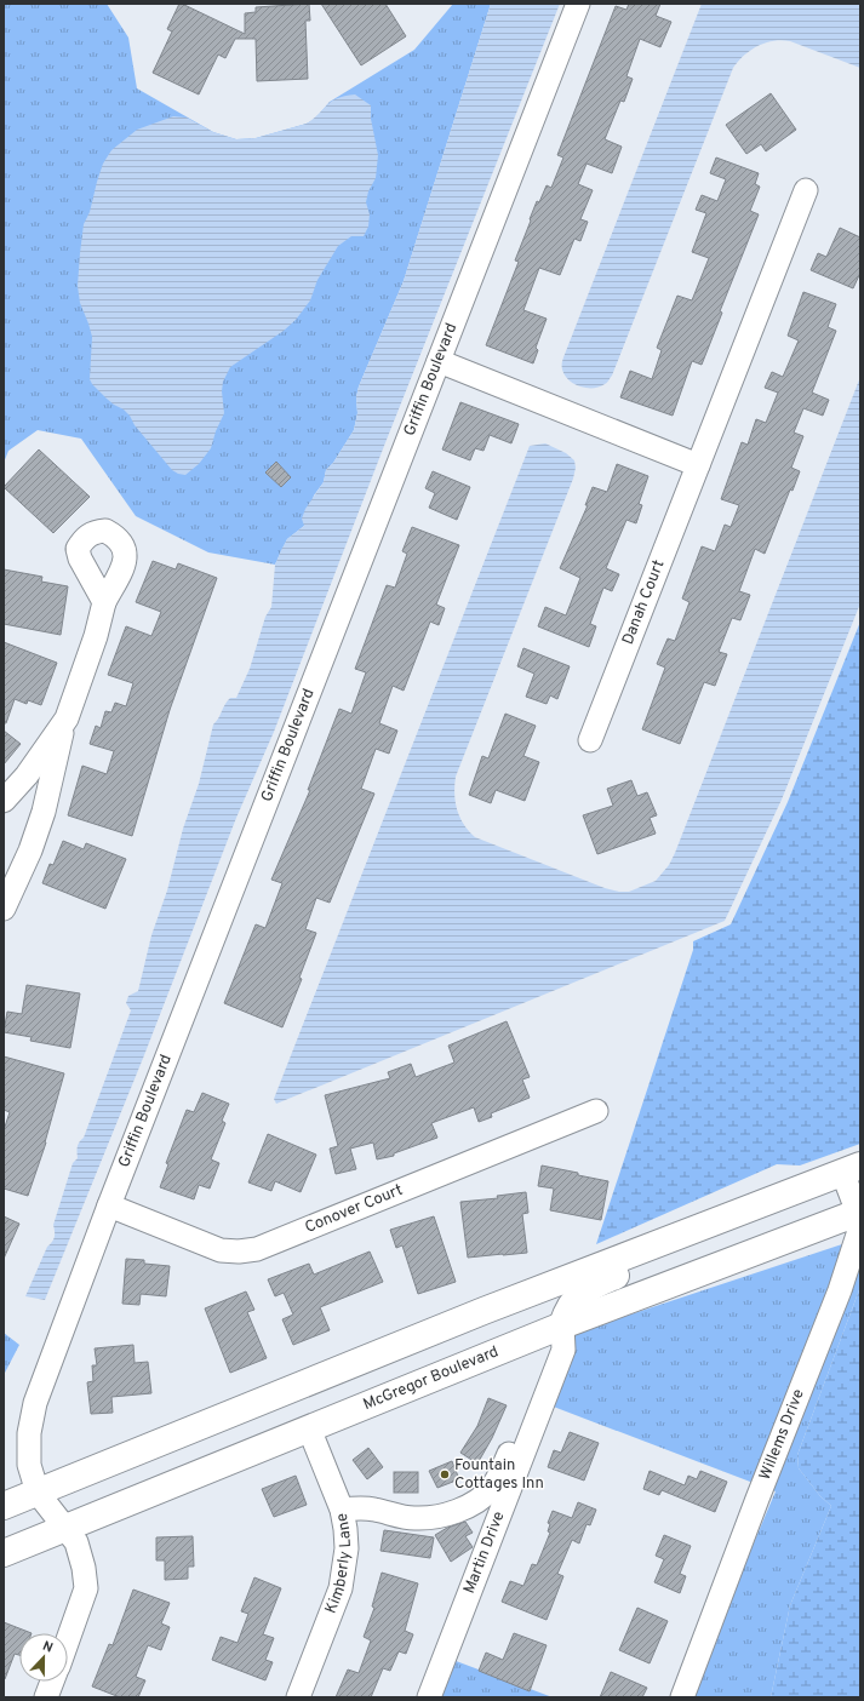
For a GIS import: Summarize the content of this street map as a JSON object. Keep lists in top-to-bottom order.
{
  "streets": {
    "main road": ["McGregor Boulevard"],
    "street": [
      "Griffin Boulevard",
      "Danah Court",
      "Conover Court",
      "Willems Drive",
      "Martin Drive",
      "Kimberly Lane"
    ]
  },
  "crossings": [
    ["Griffin Boulevard", "Conover Court"],
    ["McGregor Boulevard", "Willems Drive"],
    ["McGregor Boulevard", "Martin Drive"],
    ["McGregor Boulevard", "Kimberly Lane"]
  ],
  "places": ["Fountain Cottages Inn"],
  "north": "top"
}
